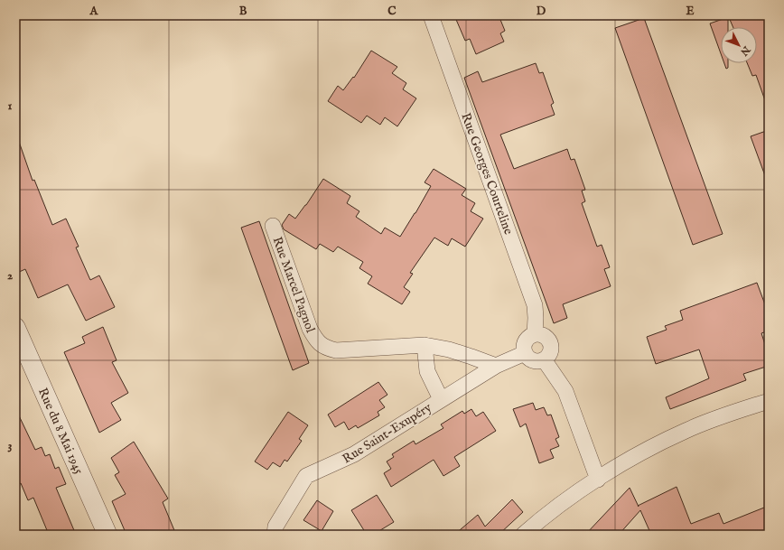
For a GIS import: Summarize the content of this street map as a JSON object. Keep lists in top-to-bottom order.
{
  "streets": {
    "street": [
      "Rue Georges Courteline",
      "Rue Marcel Pagnol",
      "Rue du 8 Mai 1945",
      "Rue Saint-Exupéry"
    ]
  },
  "crossings": [
    ["Rue Georges Courteline", "Rue Saint-Exupéry"],
    ["Rue Marcel Pagnol", "Rue Saint-Exupéry"]
  ],
  "north": "bottom right",
  "grid": {
    "columns": [
      "A",
      "B",
      "C",
      "D",
      "E"
    ],
    "rows": ["1", "2", "3"]
  }
}
